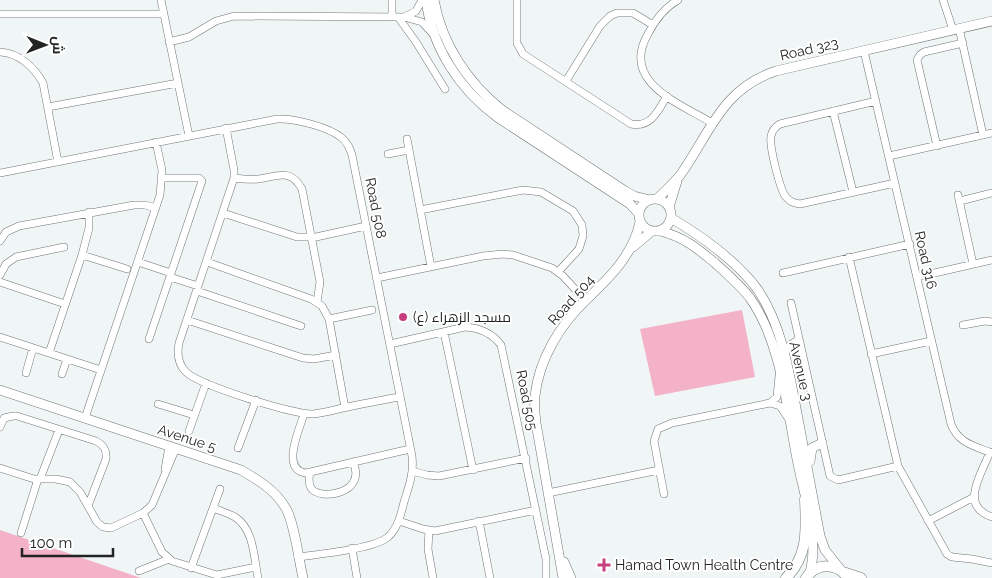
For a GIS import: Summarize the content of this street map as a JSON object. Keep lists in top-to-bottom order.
{
  "streets": {
    "street": [
      "Road 323",
      "Road 508",
      "Road 316",
      "Road 504",
      "Avenue 3",
      "Road 505",
      "Avenue 5"
    ]
  },
  "crossings": [
    ["Road 323", "Road 316"],
    ["Road 323", "Road 504"],
    ["Road 323", "Avenue 3"],
    ["Road 508", "Road 505"],
    ["Road 508", "Avenue 5"],
    ["Road 504", "Avenue 3"]
  ],
  "places": {
    "other": ["مسجد الزهراء (ع)"],
    "health": ["Hamad Town Health Centre"]
  },
  "scale_bar": "100 m",
  "north": "right"
}
